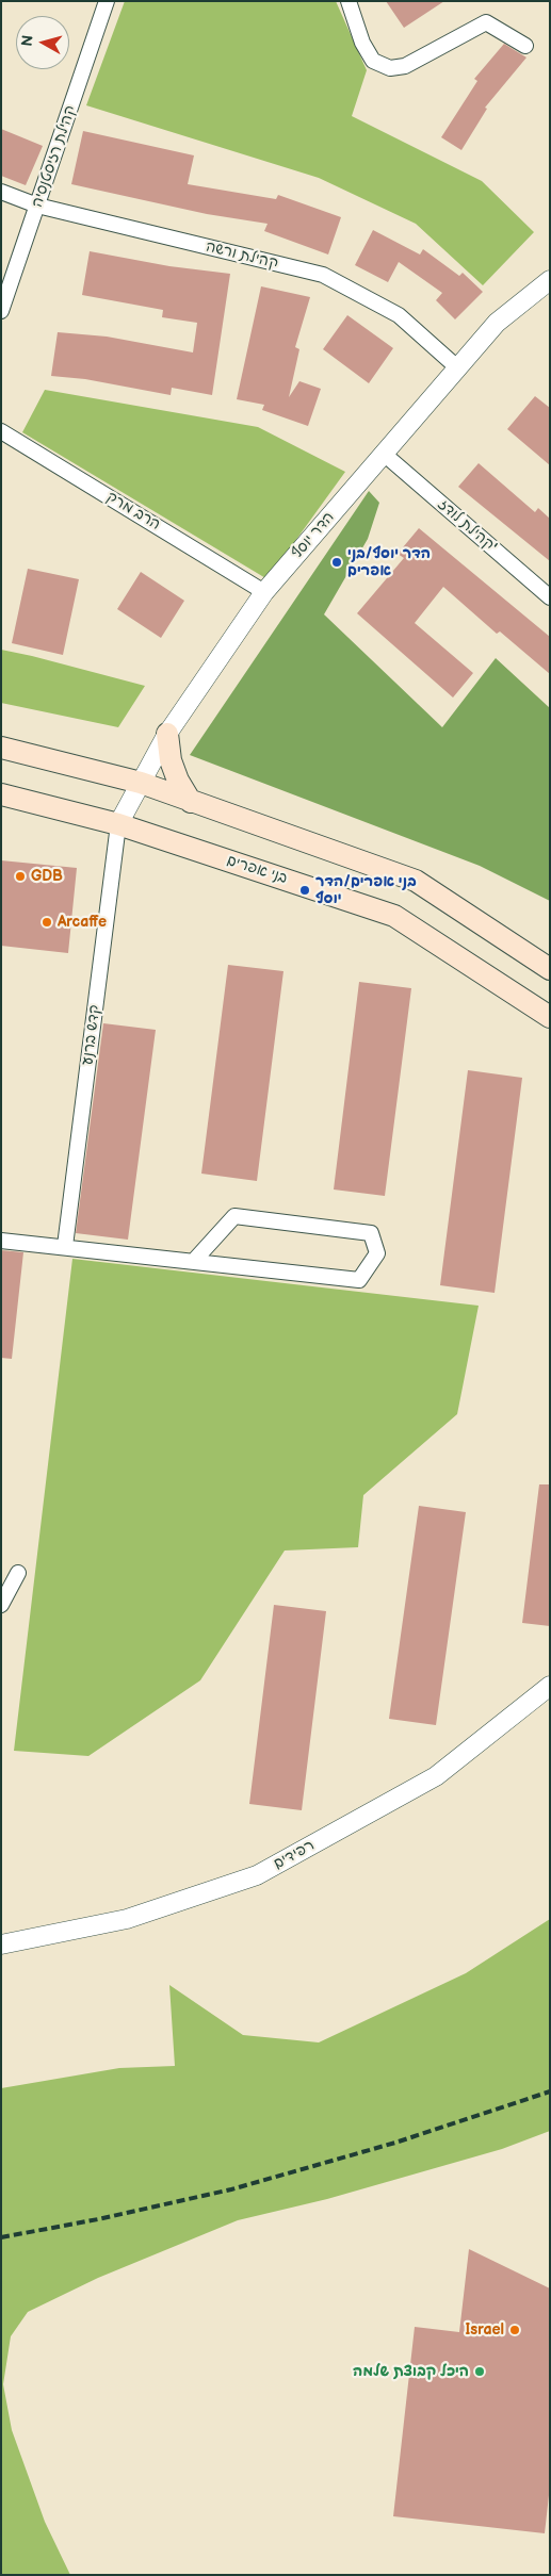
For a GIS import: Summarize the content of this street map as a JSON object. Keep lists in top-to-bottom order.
{
  "streets": {
    "main road": ["בני אפרים"],
    "street": [
      "קהילת רזיסטנסיה",
      "קהילת ורשה",
      "הרב מרק",
      "קהילת לודז'",
      "הדר יוסף",
      "קדש ברנע",
      "רפידים"
    ]
  },
  "crossings": [
    ["קהילת רזיסטנסיה", "קהילת ורשה"],
    ["קהילת ורשה", "הדר יוסף"],
    ["הרב מרק", "הדר יוסף"],
    ["קהילת לודז'", "הדר יוסף"],
    ["הדר יוסף", "בני אפרים"],
    ["הדר יוסף", "קדש ברנע"],
    ["בני אפרים", "קדש ברנע"]
  ],
  "places": [
    "הדר יוסף/בני אפרים",
    "GDB",
    "בני אפרים/הדר יוסף",
    "Arcaffe",
    "Israel",
    "היכל קבוצת שלמה"
  ],
  "north": "left"
}
